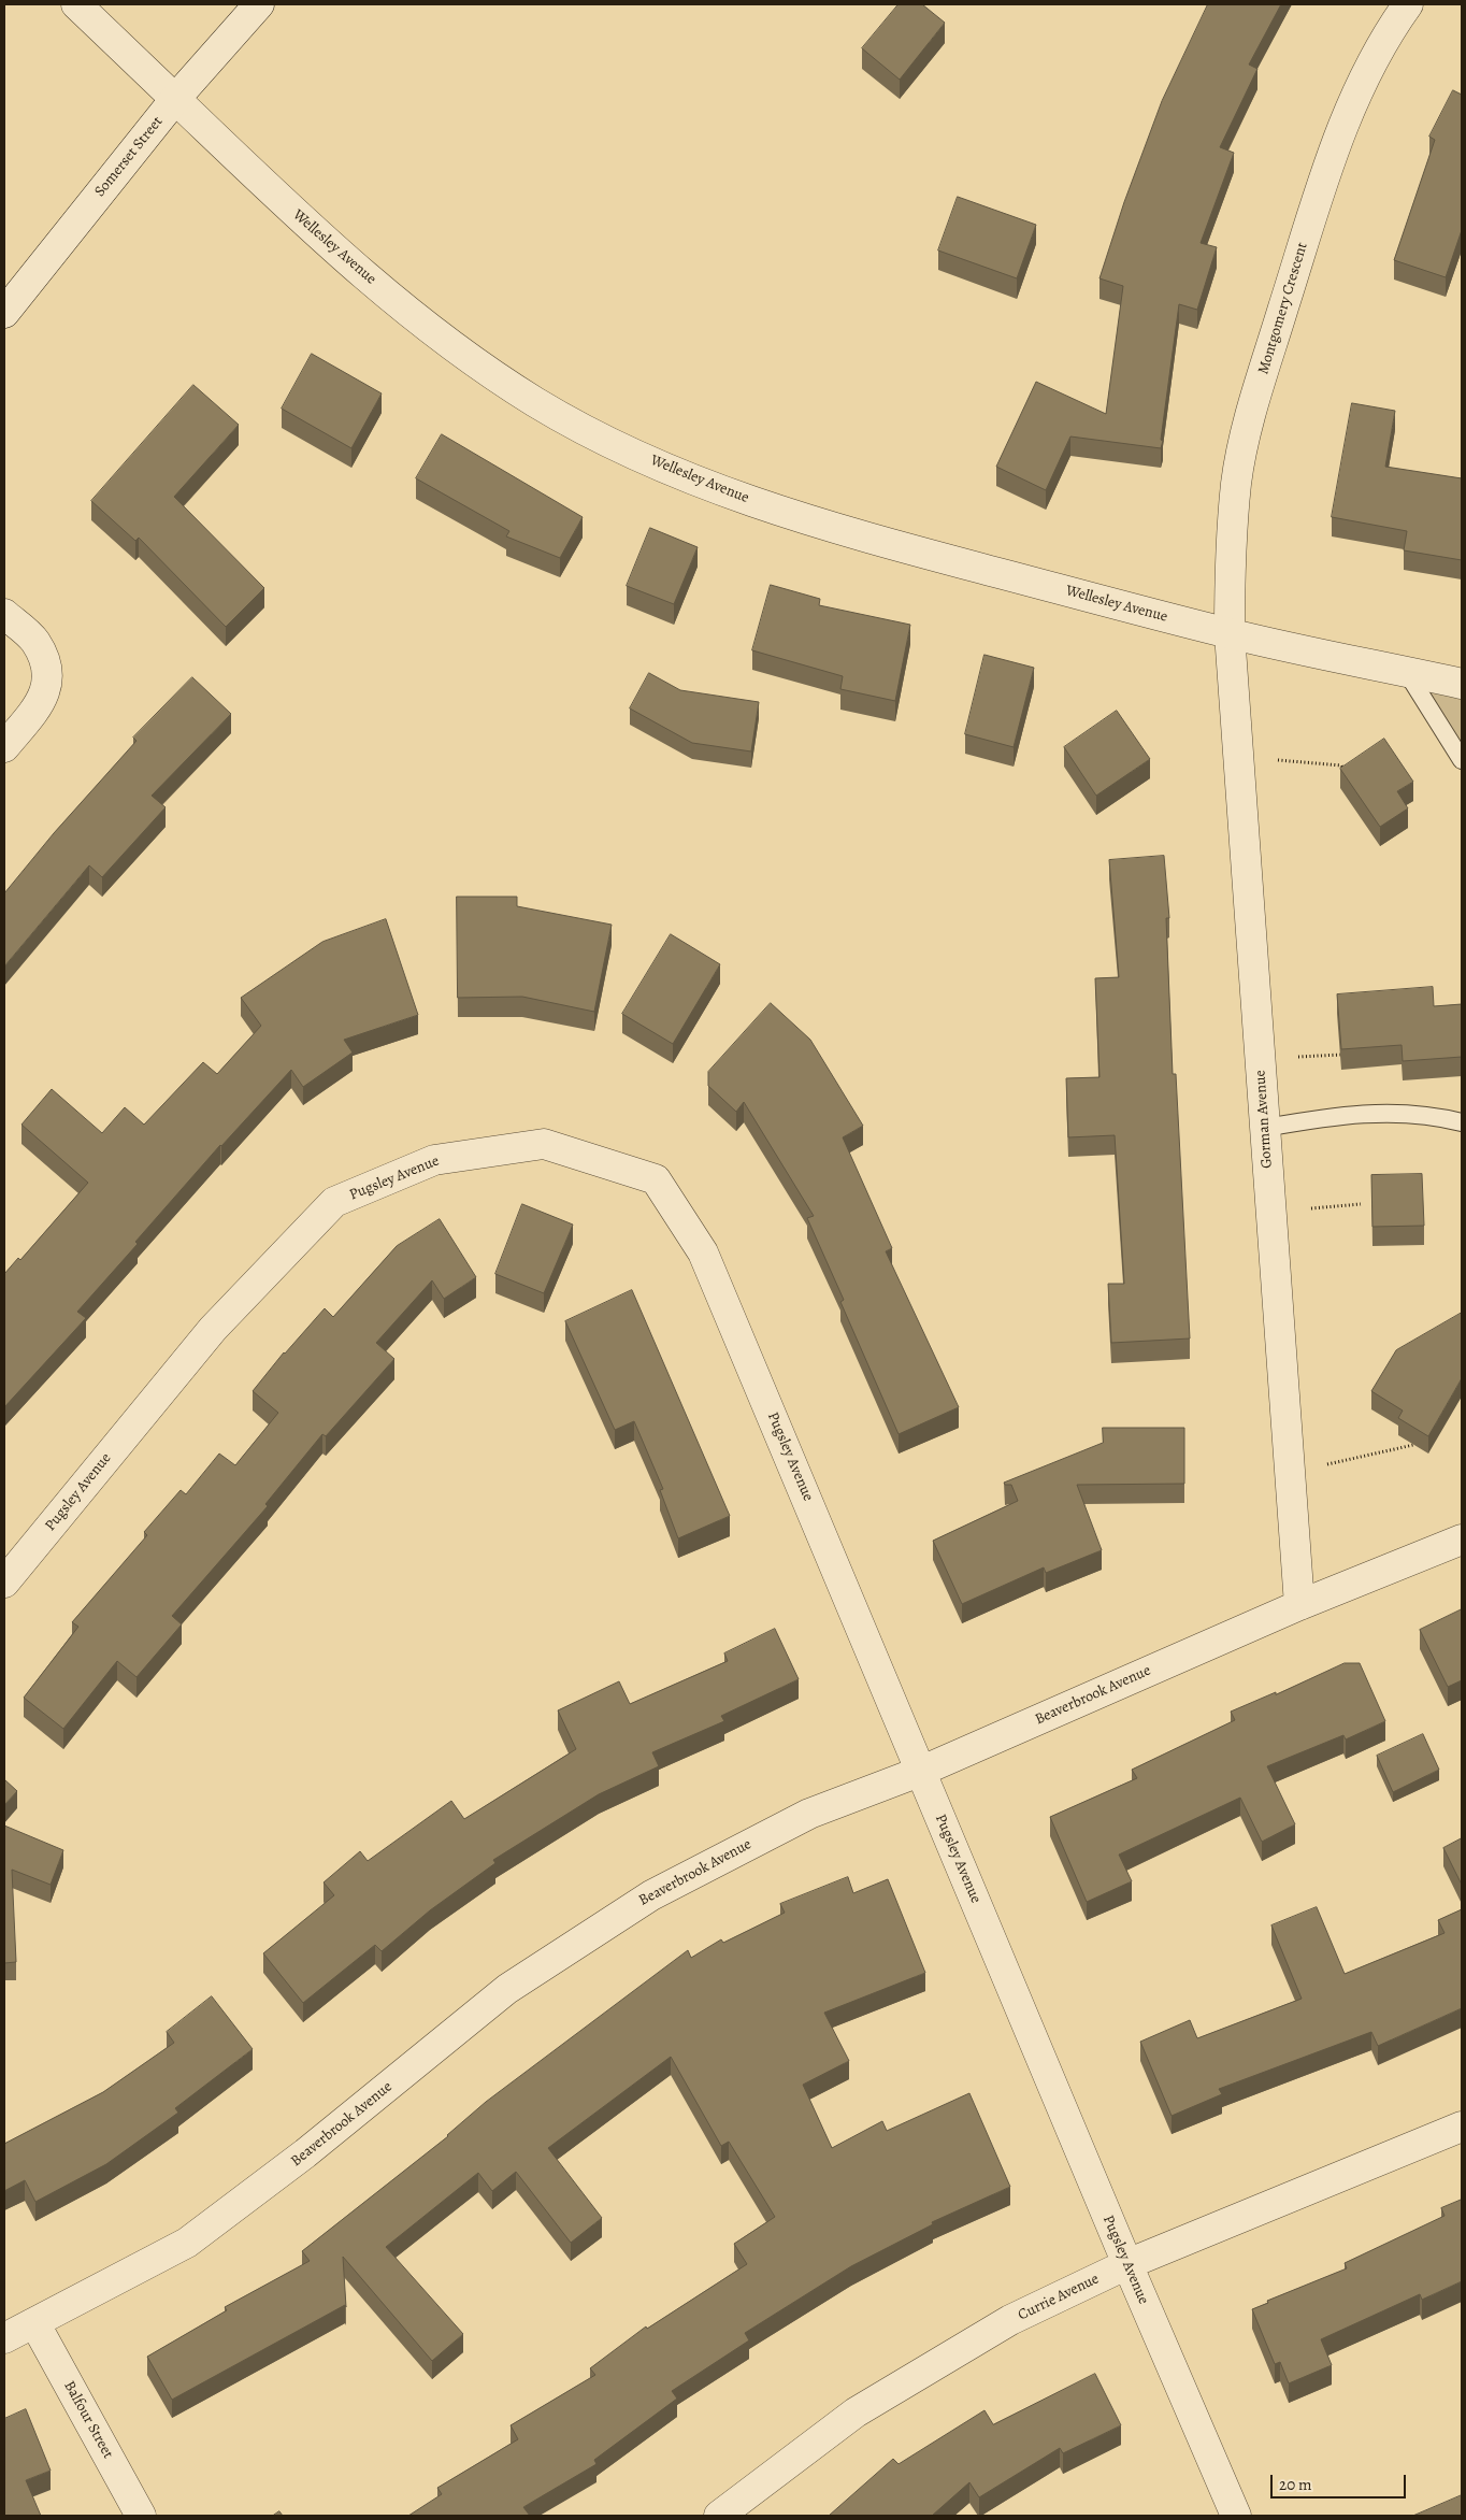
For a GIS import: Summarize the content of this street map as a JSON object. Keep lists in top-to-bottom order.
{
  "streets": {
    "street": [
      "Somerset Street",
      "Wellesley Avenue",
      "Montgomery Crescent",
      "Gorman Avenue",
      "Pugsley Avenue",
      "Beaverbrook Avenue",
      "Currie Avenue",
      "Balfour Street"
    ]
  },
  "crossings": [
    ["Somerset Street", "Wellesley Avenue"],
    ["Wellesley Avenue", "Montgomery Crescent"],
    ["Wellesley Avenue", "Gorman Avenue"],
    ["Montgomery Crescent", "Gorman Avenue"],
    ["Gorman Avenue", "Beaverbrook Avenue"],
    ["Pugsley Avenue", "Beaverbrook Avenue"],
    ["Pugsley Avenue", "Currie Avenue"],
    ["Beaverbrook Avenue", "Balfour Street"]
  ],
  "scale_bar": "20 m"
}
